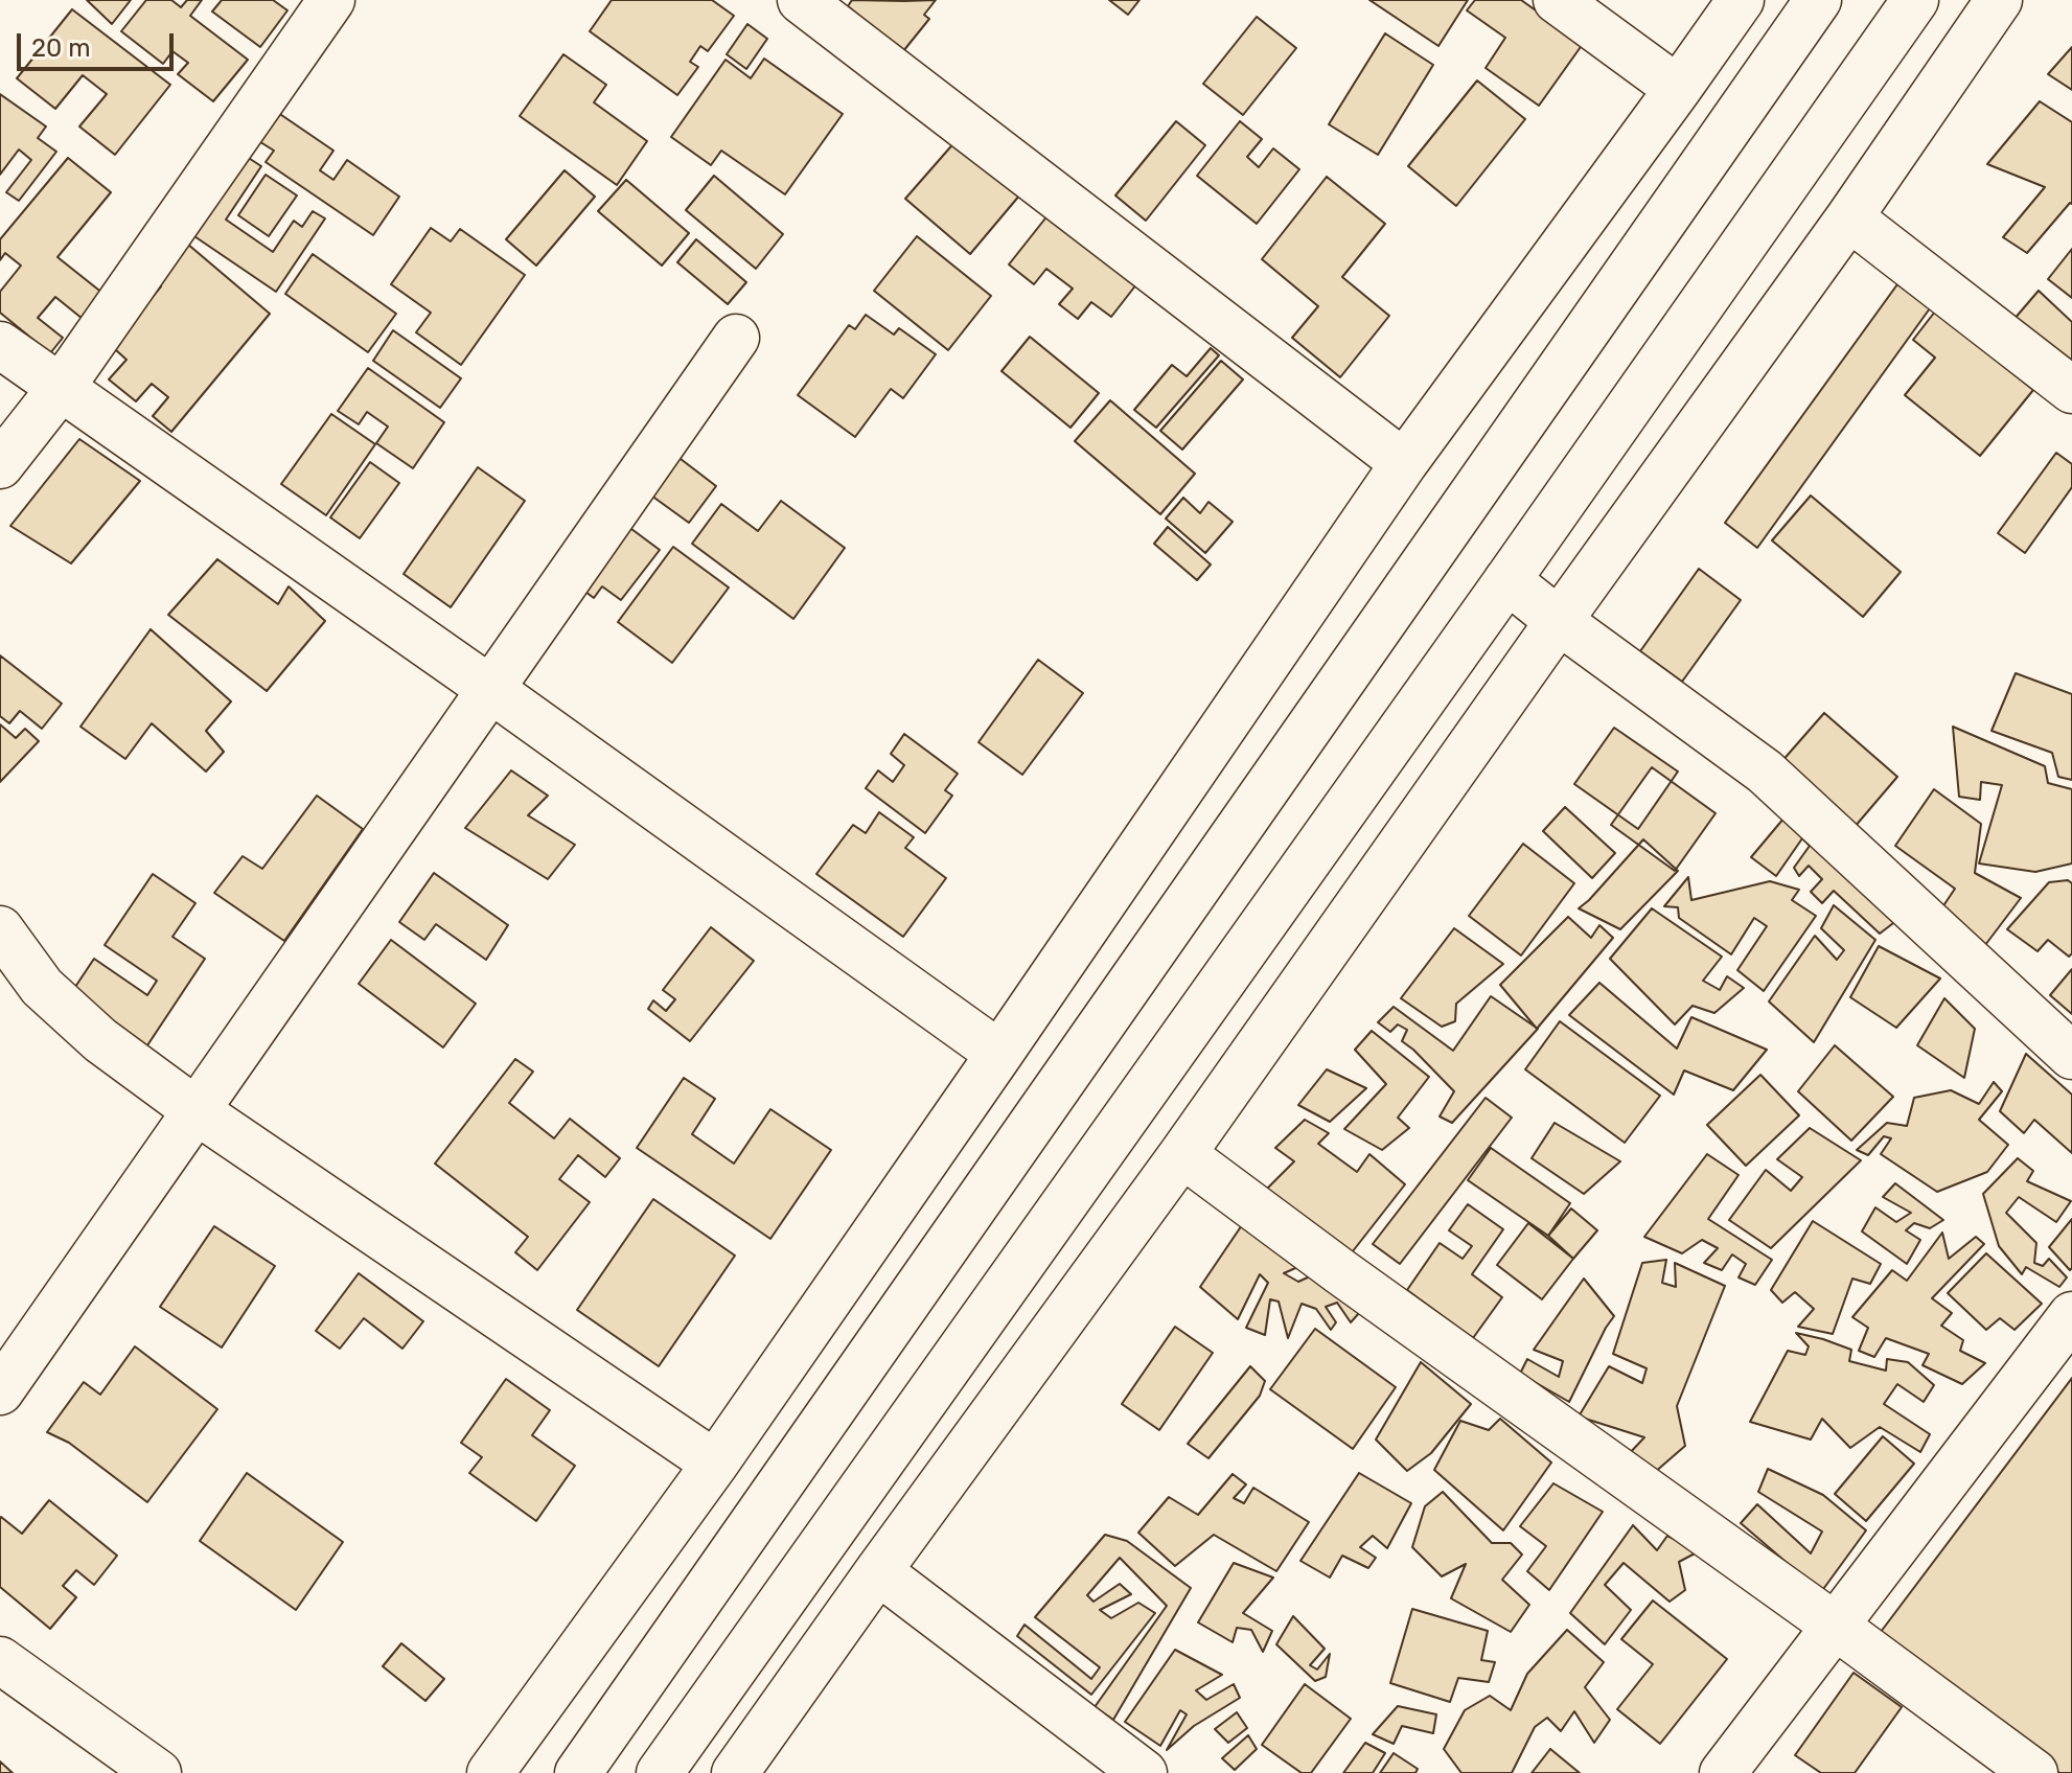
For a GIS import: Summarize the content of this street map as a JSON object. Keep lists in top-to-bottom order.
{
  "scale_bar": "20 m"
}
